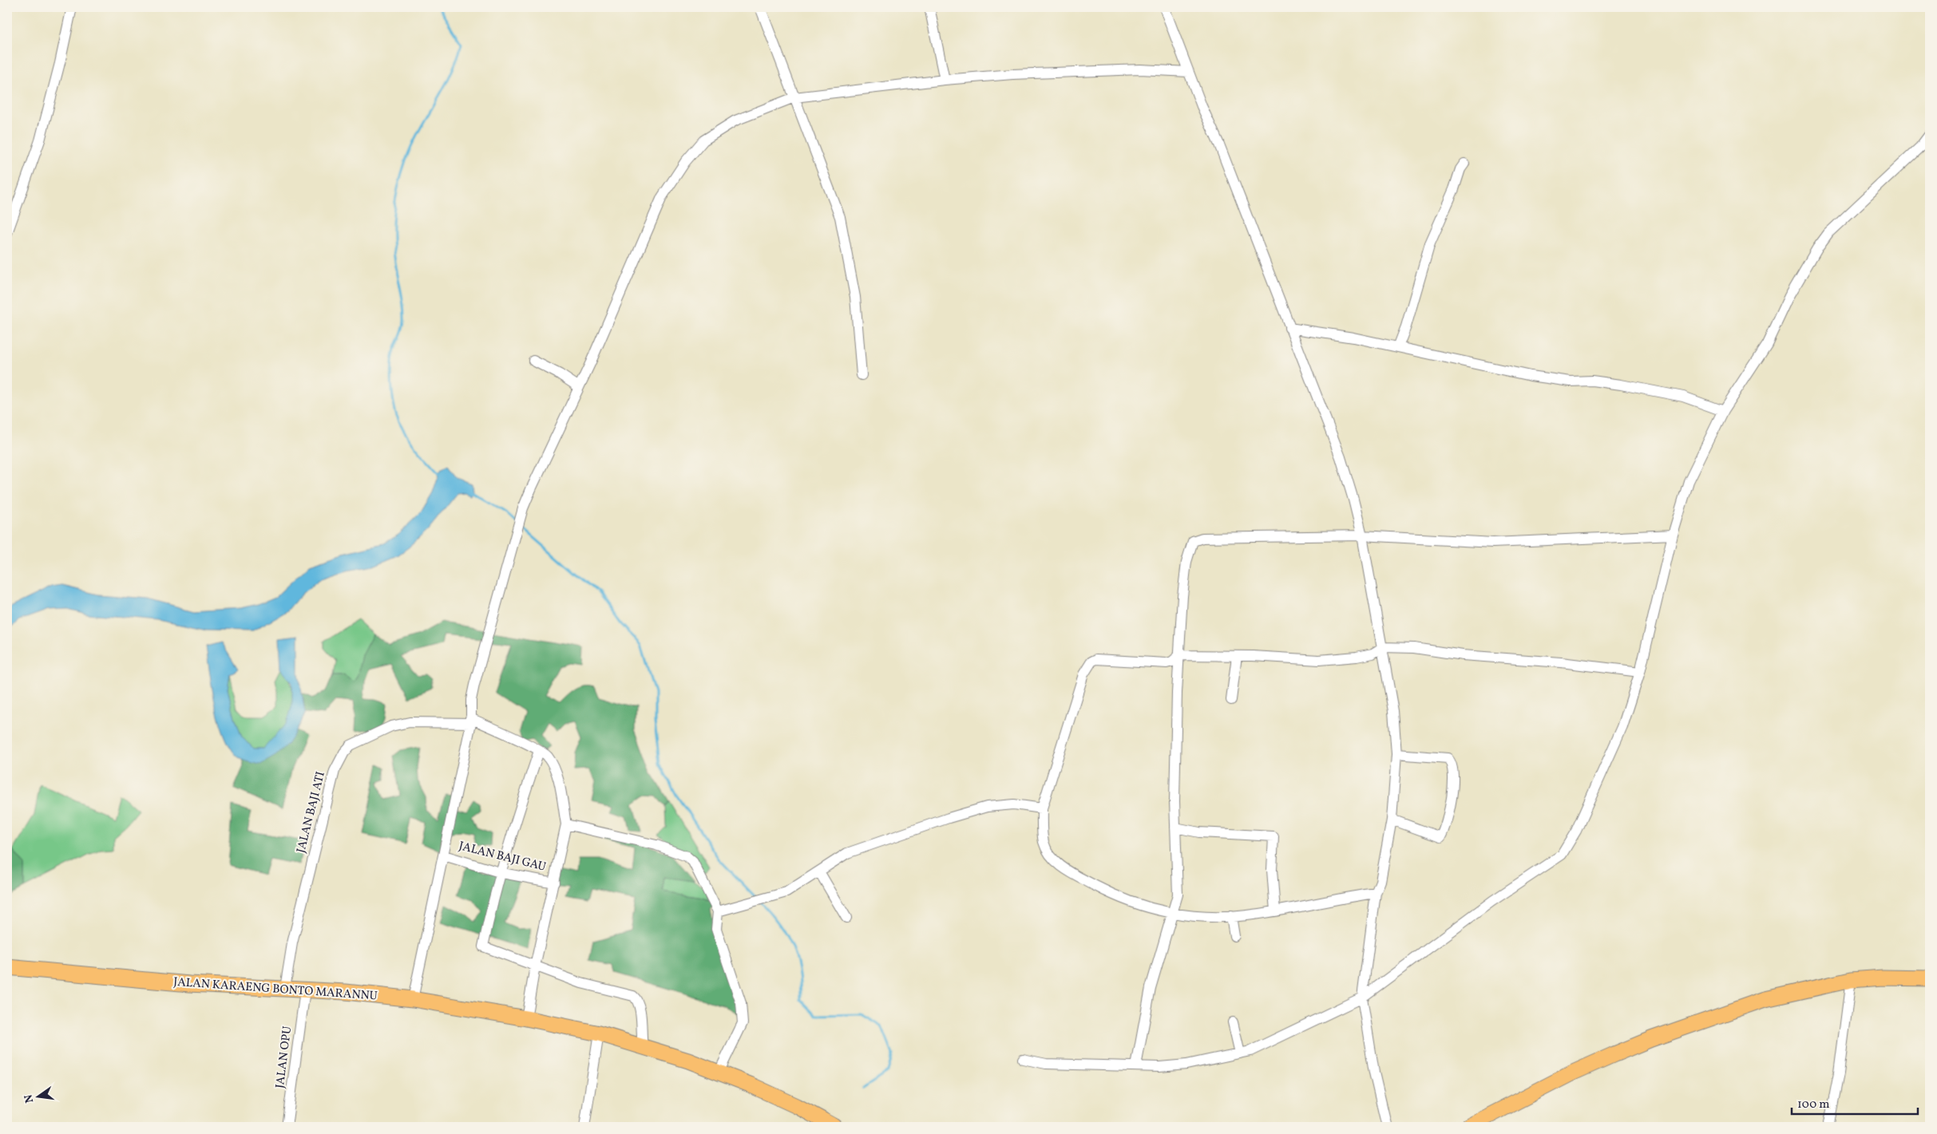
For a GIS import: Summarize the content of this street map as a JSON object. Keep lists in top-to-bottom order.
{
  "streets": {
    "main road": ["JALAN KARAENG BONTO MARANNU"],
    "street": ["JALAN BAJI ATI", "JALAN BAJI GAU", "JALAN OPU"]
  },
  "crossings": [
    ["JALAN BAJI ATI", "JALAN KARAENG BONTO MARANNU"],
    ["JALAN KARAENG BONTO MARANNU", "JALAN OPU"]
  ],
  "scale_bar": "100 m",
  "north": "left"
}
